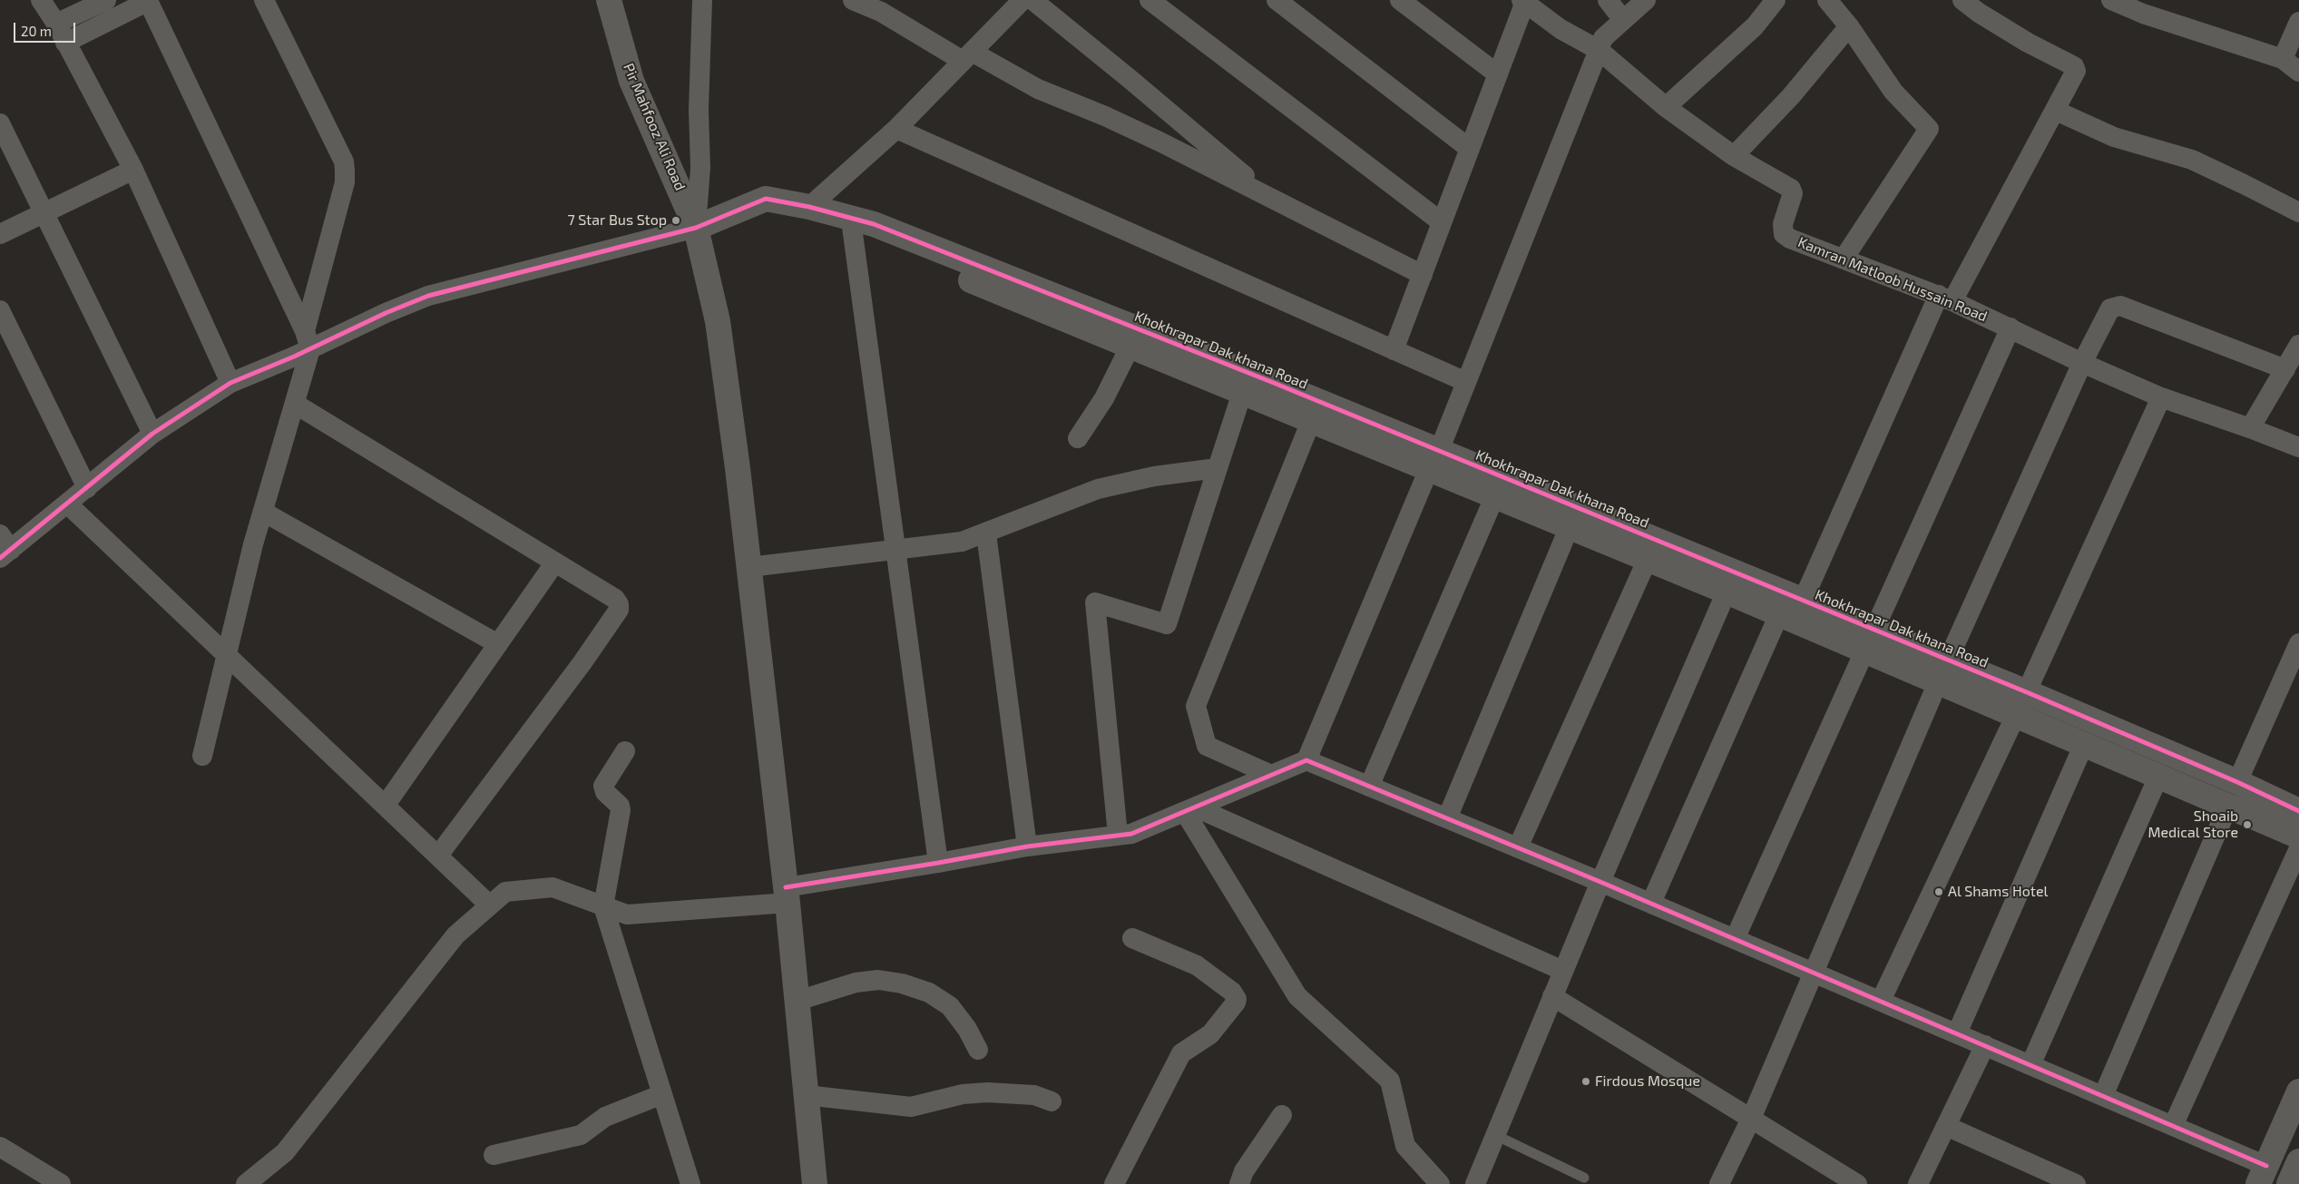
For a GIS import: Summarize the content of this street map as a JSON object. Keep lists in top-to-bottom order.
{
  "streets": {
    "street": ["Pir Mahfooz Ali Road", "Kamran Matloob Hussain Road", "Khokhrapar Dak khana Road"]
  },
  "places": [
    "7 Star Bus Stop",
    "Shoaib Medical Store",
    "Al Shams Hotel",
    "Firdous Mosque"
  ],
  "scale_bar": "20 m"
}
